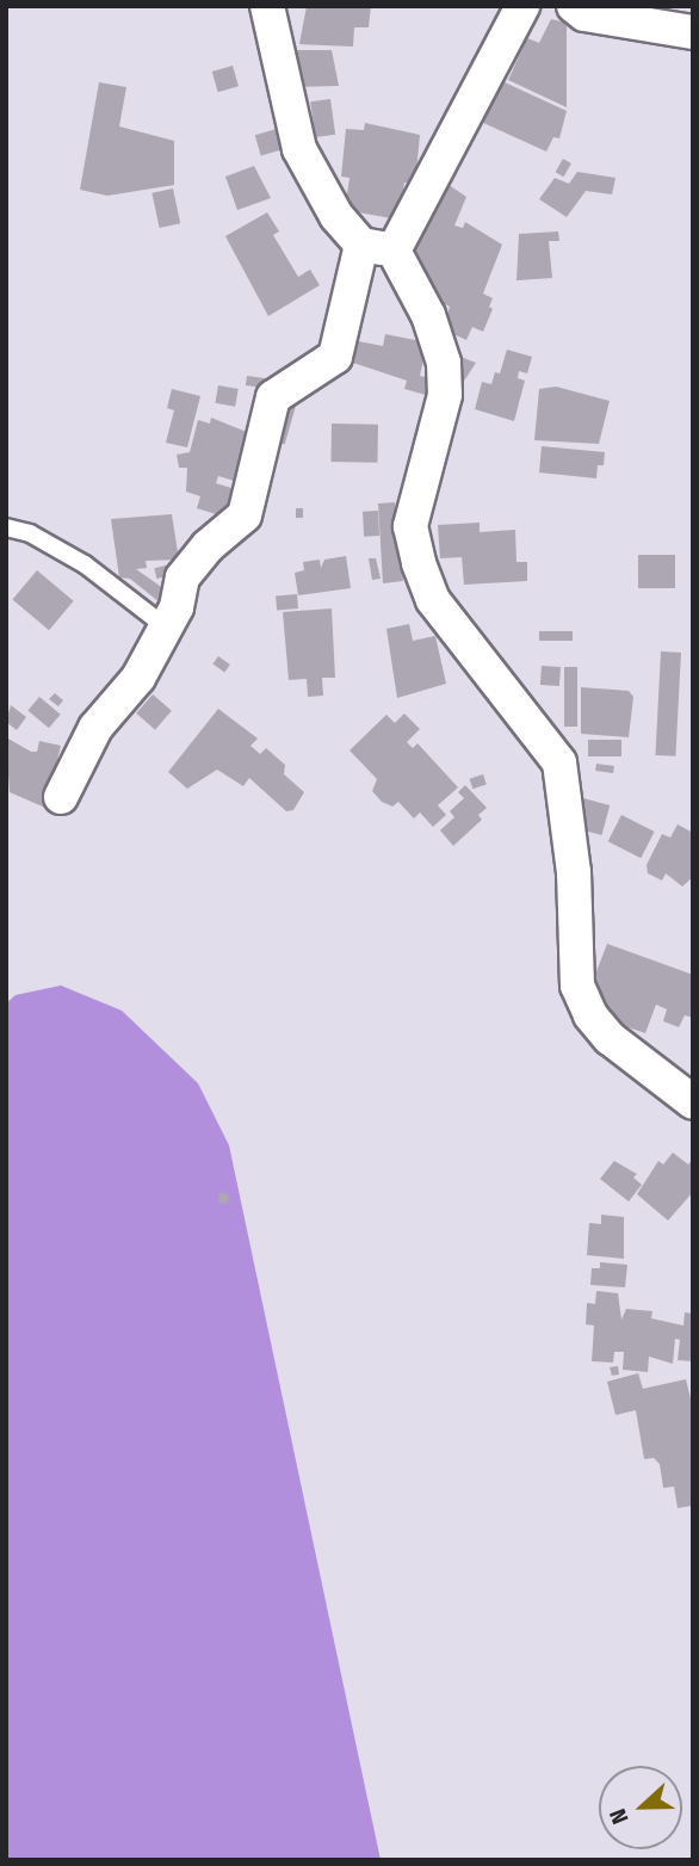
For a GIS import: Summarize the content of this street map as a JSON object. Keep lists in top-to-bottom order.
{
  "north": "left"
}
